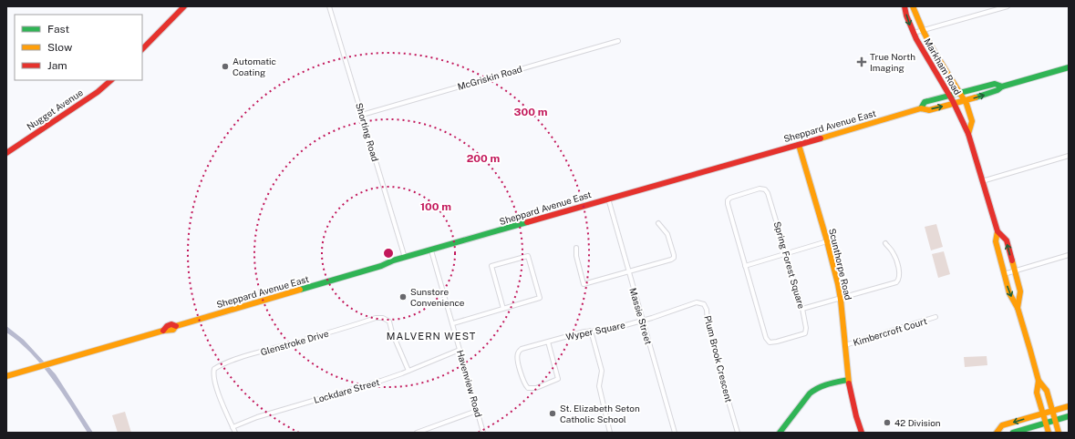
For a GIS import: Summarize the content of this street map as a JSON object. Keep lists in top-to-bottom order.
{
  "streets": {
    "main road": [
      "Markham Road",
      "Nugget Avenue",
      "Sheppard Avenue East",
      "Scunthorpe Road"
    ],
    "street": [
      "McGriskin Road",
      "Shorting Road",
      "Spring Forest Square",
      "Massie Street",
      "Wyper Square",
      "Kimbercroft Court",
      "Glenstroke Drive",
      "Plum Brook Crescent",
      "Havenview Road",
      "Lockdare Street"
    ]
  },
  "crossings": [
    ["Markham Road", "Sheppard Avenue East"],
    ["McGriskin Road", "Shorting Road"],
    ["Sheppard Avenue East", "Shorting Road"],
    ["Sheppard Avenue East", "Scunthorpe Road"],
    ["Sheppard Avenue East", "Massie Street"],
    ["Sheppard Avenue East", "Havenview Road"],
    ["Scunthorpe Road", "Kimbercroft Court"],
    ["Massie Street", "Wyper Square"],
    ["Massie Street", "Plum Brook Crescent"],
    ["Wyper Square", "Plum Brook Crescent"],
    ["Glenstroke Drive", "Lockdare Street"],
    ["Havenview Road", "Lockdare Street"]
  ],
  "districts": ["MALVERN WEST"],
  "places": {
    "health": ["True North Imaging"],
    "other": [
      "Automatic Coating",
      "Sunstore Convenience",
      "St. Elizabeth Seton Catholic School",
      "42 Division"
    ]
  },
  "legend": ["Fast", "Slow", "Jam"],
  "rings": ["300 m", "200 m", "100 m"]
}
